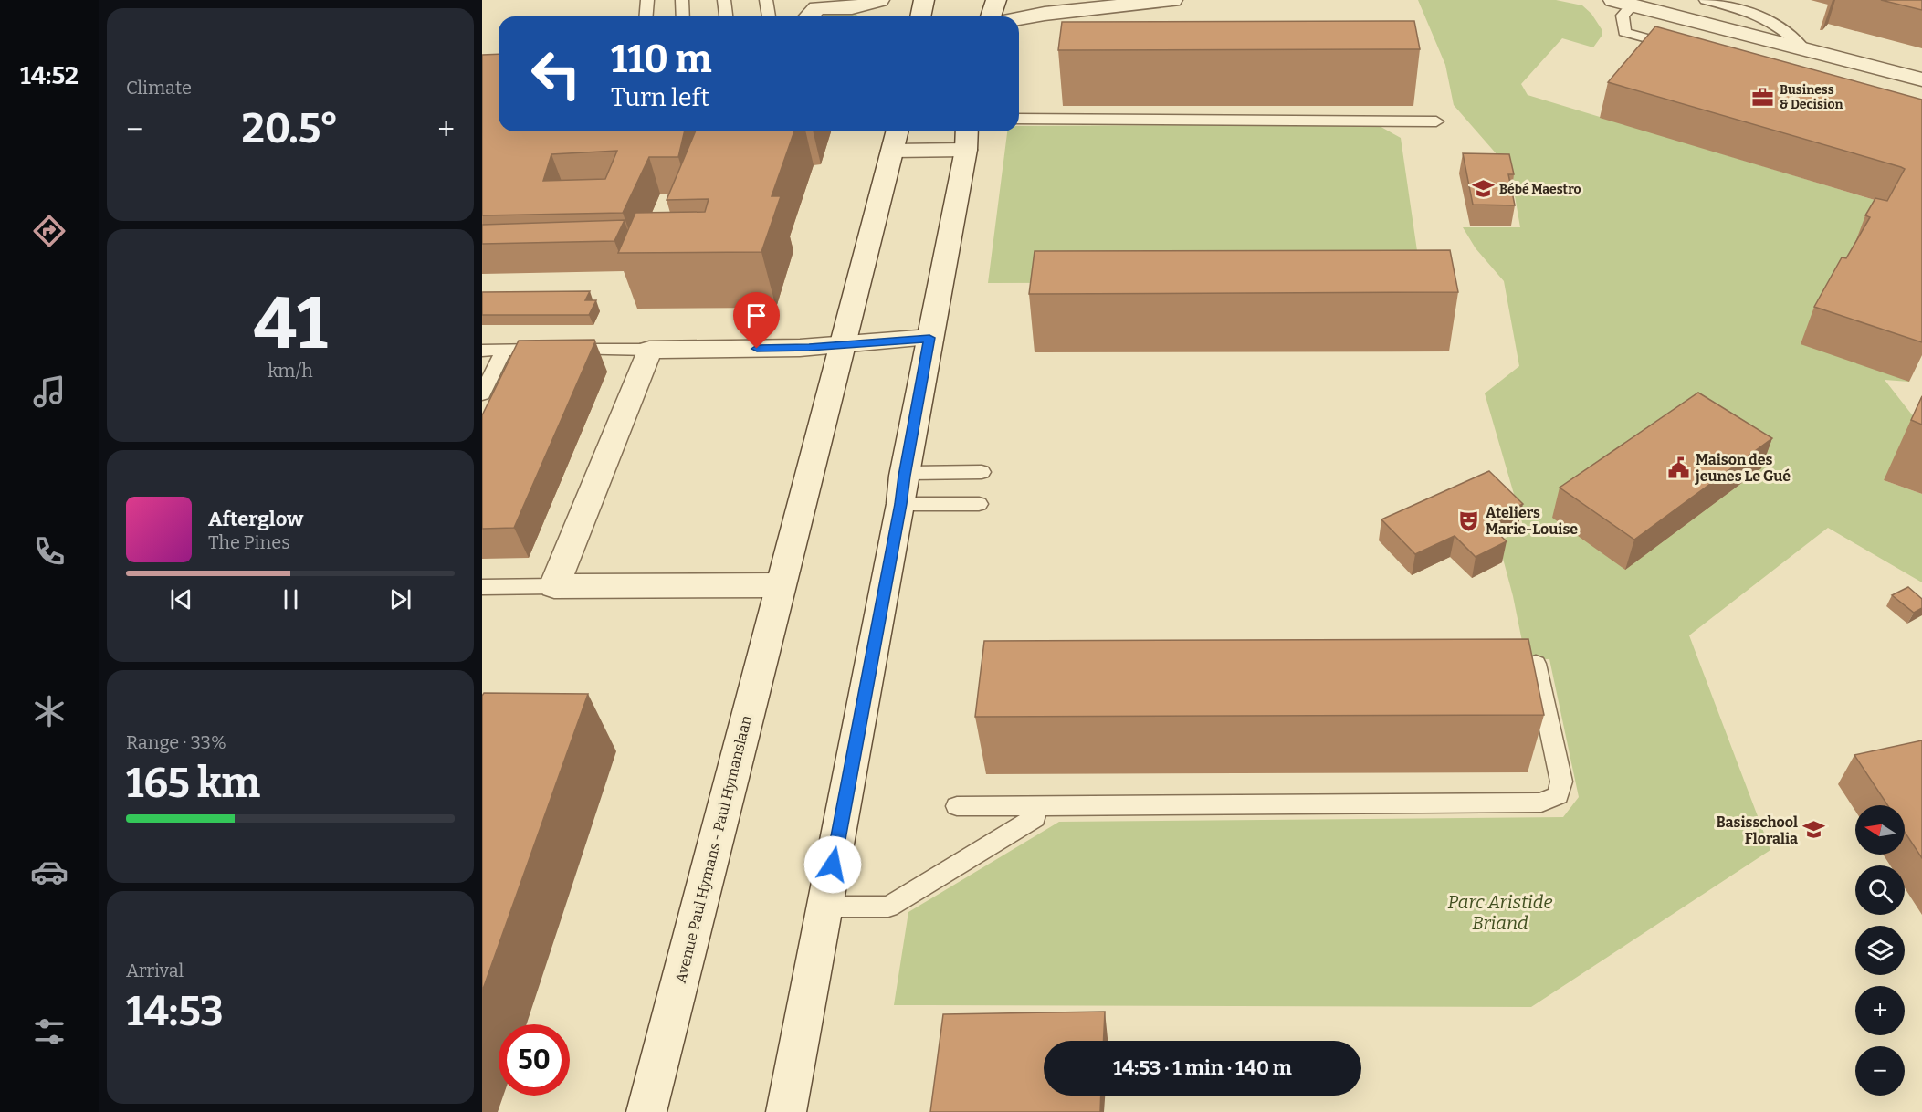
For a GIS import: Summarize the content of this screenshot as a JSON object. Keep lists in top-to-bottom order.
{
  "streets": {
    "main road": ["Avenue Paul Hymans - Paul Hymanslaan"]
  },
  "parks": ["Parc Aristide Briand"],
  "places": {
    "office": ["Business & Decision"],
    "school or university": ["Bébé Maestro", "Basisschool Floralia"],
    "public building": ["Maison des jeunes Le Gué"],
    "theatre": ["Ateliers Marie-Louise"]
  },
  "north": "left",
  "page": {
    "tabs": "14:52",
    "tile": [
      "Climate",
      ["41", "km/h"],
      ["Range · 33%", "165 km"],
      ["Arrival", "14:53"]
    ],
    "turn": ["110 m", "Turn left"],
    "heat": ["−", "20.5°", "+"],
    "song": ["Afterglow", "The Pines"],
    "map_buttons": ["+", "−"],
    "limit": "50",
    "trip": "14:53 · 1 min · 140 m"
  }
}
